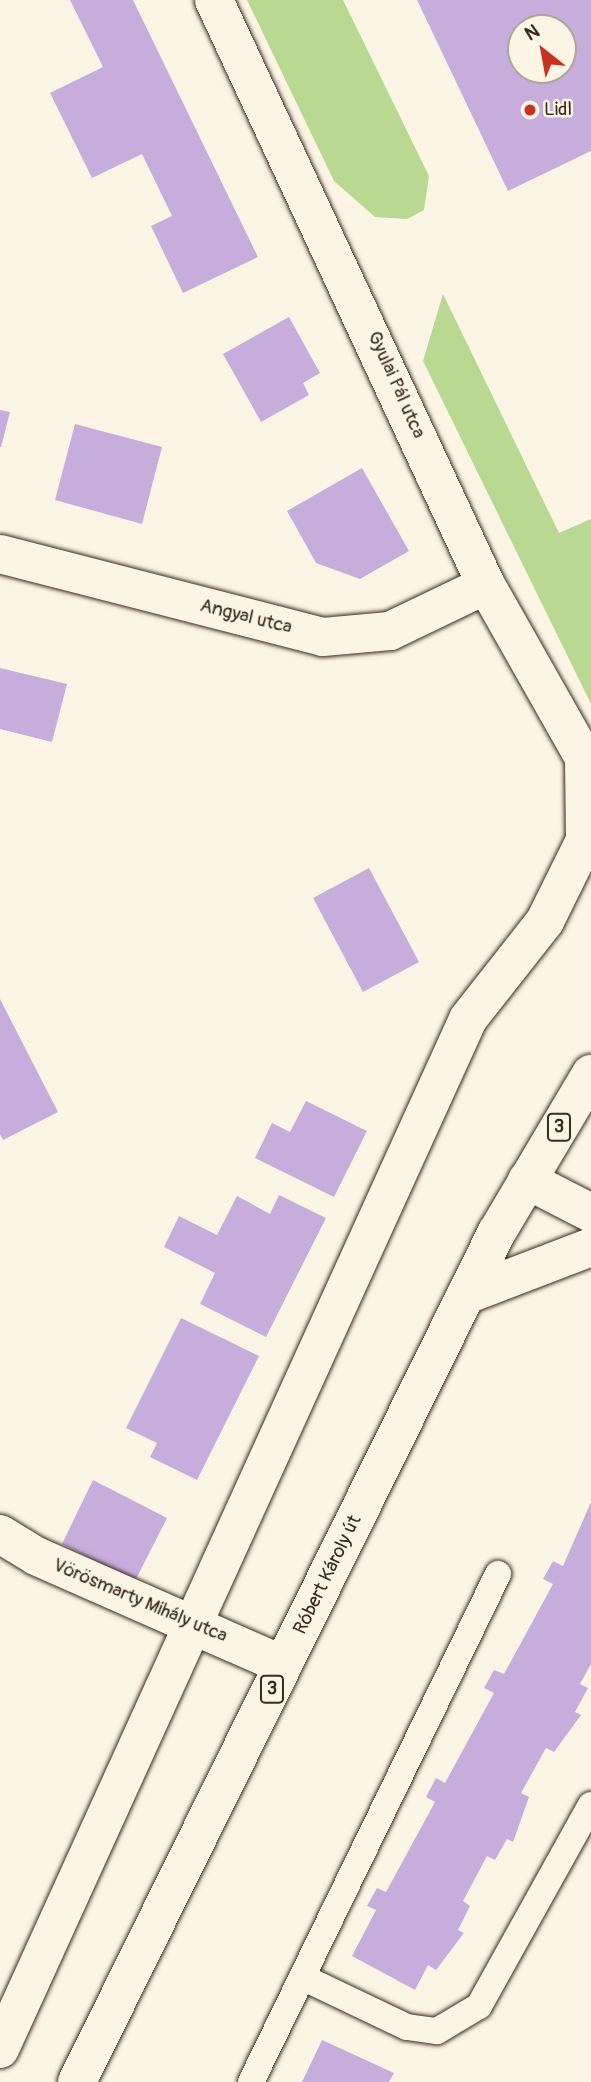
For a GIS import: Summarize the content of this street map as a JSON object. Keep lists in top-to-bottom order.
{
  "streets": {
    "street": [
      "Gyulai Pál utca",
      "Angyal utca",
      "3",
      "Róbert Károly út",
      "Vörösmarty Mihály utca"
    ]
  },
  "crossings": [
    ["Gyulai Pál utca", "Angyal utca"],
    ["Róbert Károly út", "Vörösmarty Mihály utca"]
  ],
  "places": ["Lidl"],
  "north": "top left"
}
